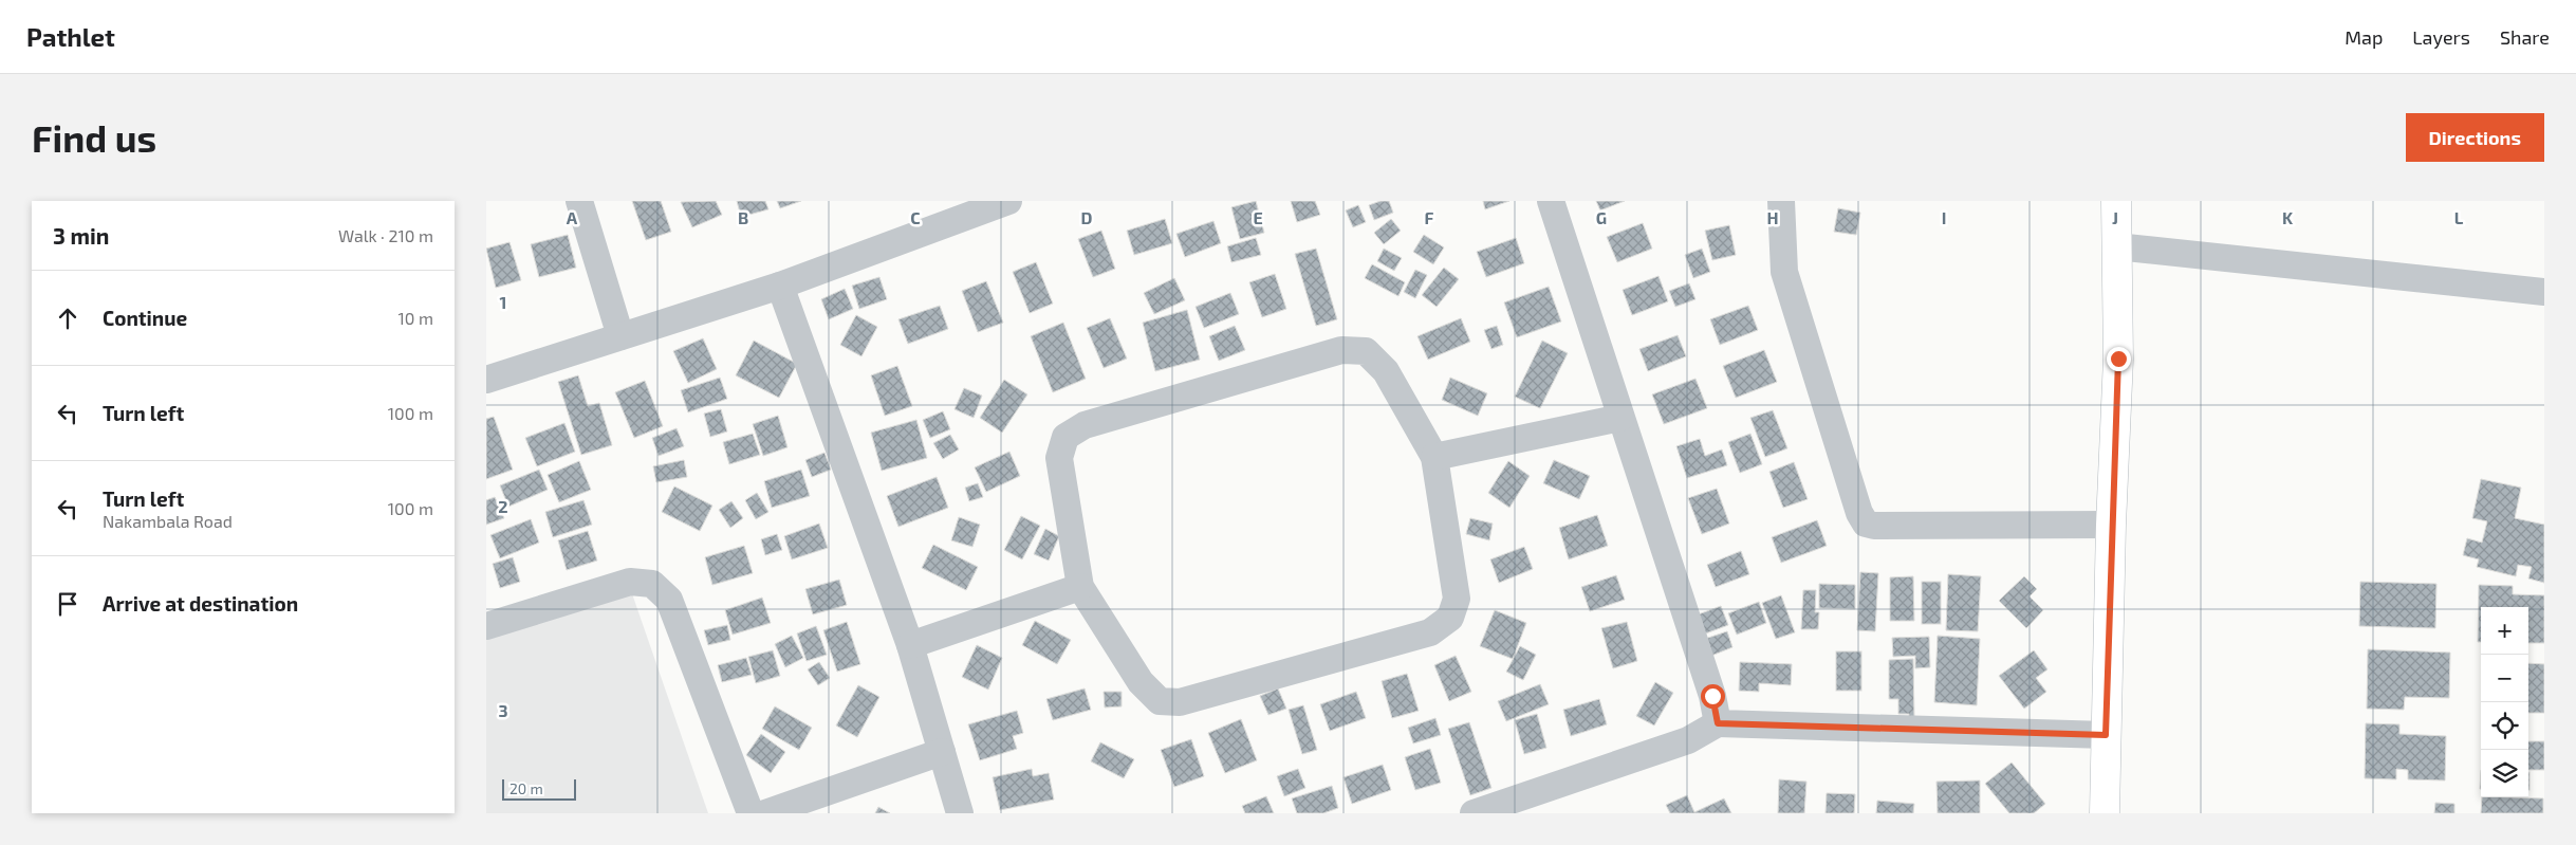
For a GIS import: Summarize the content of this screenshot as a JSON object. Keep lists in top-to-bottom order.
{
  "scale_bar": "20 m",
  "page": {
    "header": "Pathlet",
    "nav": ["Map", "Layers", "Share"],
    "buttons": "Directions",
    "title": "Find us",
    "heading": ["3 min", "Walk · 210 m"],
    "list": [
      ["Continue", "10 m"],
      ["Turn left", "100 m"],
      ["Turn left", "Nakambala Road", "100 m"],
      "Arrive at destination"
    ],
    "map_buttons": ["+", "−"],
    "scale": "20 m"
  },
  "grid": {
    "columns": [
      "A",
      "B",
      "C",
      "D",
      "E",
      "F",
      "G",
      "H",
      "I",
      "J",
      "K",
      "L"
    ],
    "rows": ["1", "2", "3"]
  }
}
